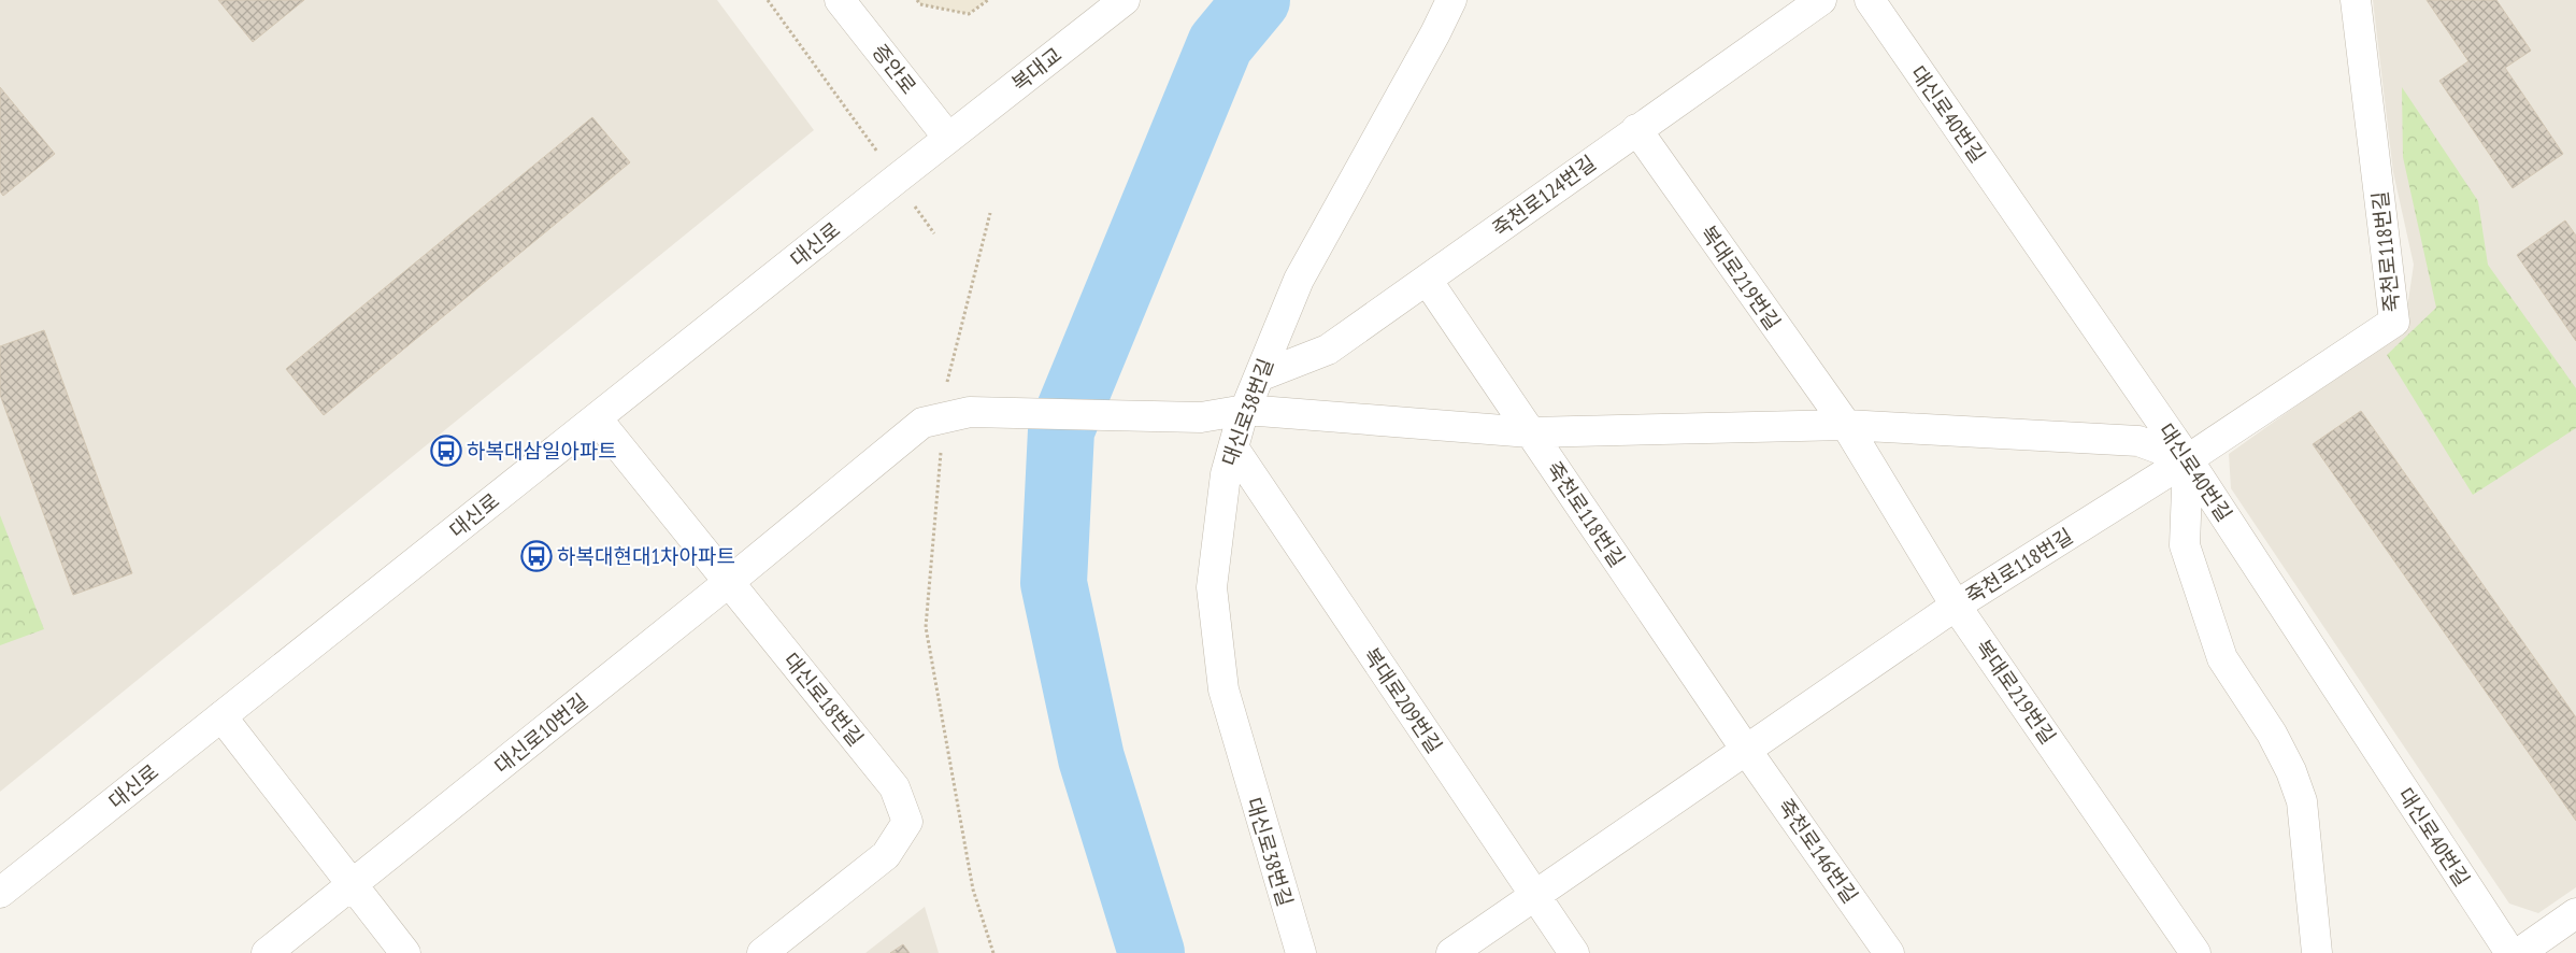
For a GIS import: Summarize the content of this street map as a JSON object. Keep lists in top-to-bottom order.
{
  "streets": {
    "street": [
      "증안로",
      "복대교",
      "대신로40번길",
      "죽천로124번길",
      "대신로",
      "죽천로118번길",
      "복대로219번길",
      "대신로38번길",
      "대신로18번길",
      "복대로209번길",
      "대신로10번길",
      "죽천로146번길"
    ]
  },
  "crossings": [
    ["증안로", "복대교"],
    ["증안로", "대신로"],
    ["복대교", "대신로"],
    ["대신로40번길", "죽천로118번길"],
    ["죽천로124번길", "죽천로118번길"],
    ["죽천로124번길", "복대로219번길"],
    ["죽천로124번길", "대신로38번길"],
    ["대신로", "대신로18번길"],
    ["죽천로118번길", "복대로219번길"],
    ["죽천로118번길", "복대로209번길"],
    ["죽천로118번길", "죽천로146번길"],
    ["대신로38번길", "복대로209번길"],
    ["대신로18번길", "대신로10번길"]
  ],
  "places": {
    "bus stop": ["하복대삼일아파트", "하복대현대1차아파트"]
  }
}
